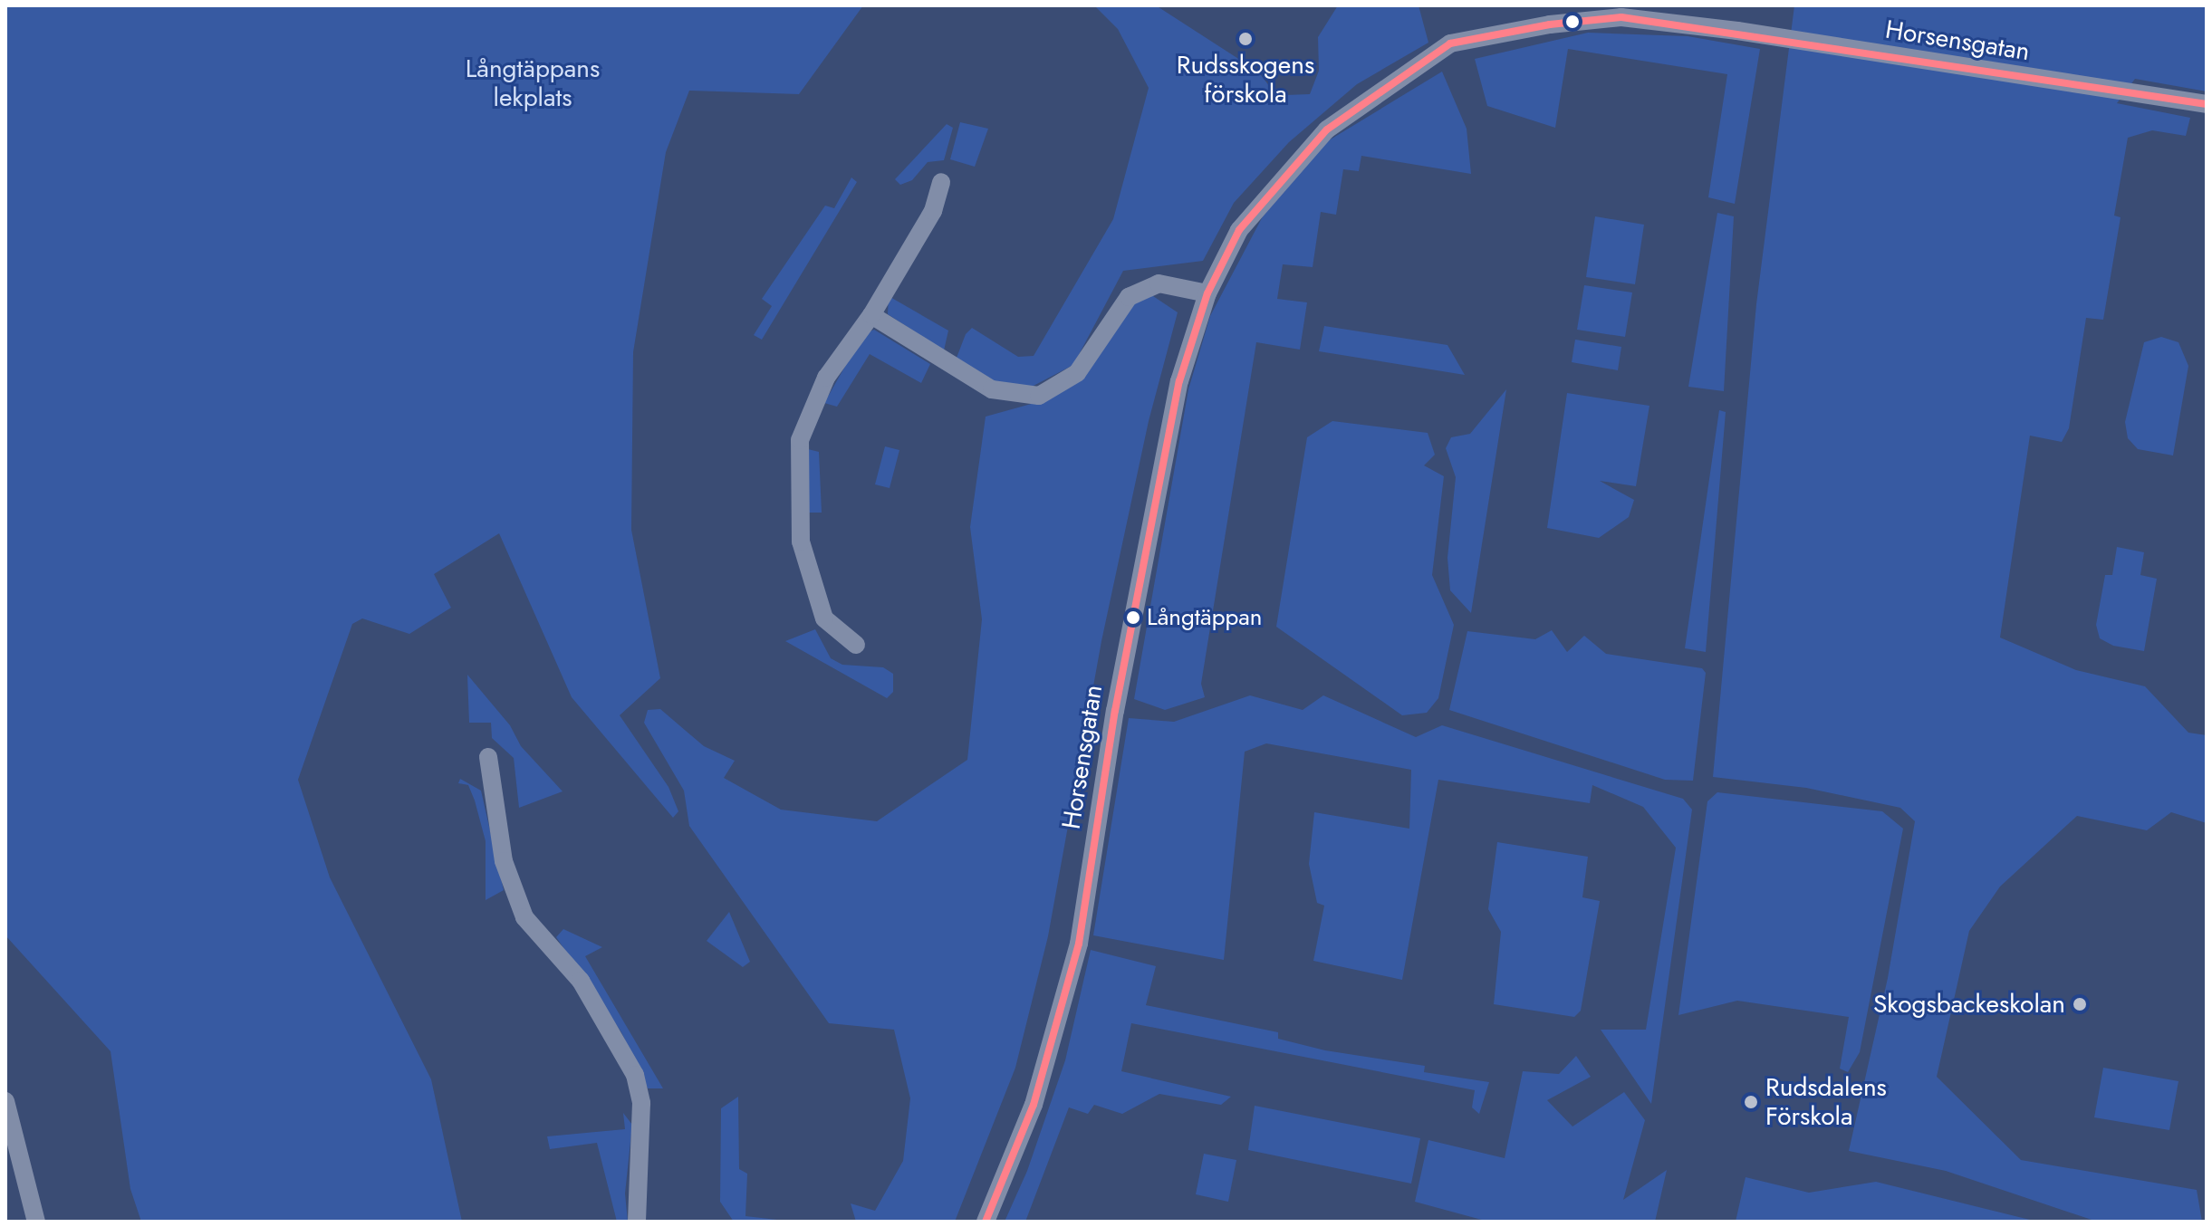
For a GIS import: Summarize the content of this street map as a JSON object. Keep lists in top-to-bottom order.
{
  "streets": {
    "street": ["Horsensgatan"]
  },
  "parks": ["Långtäppans lekplats"],
  "places": [
    "Rudsskogens förskola",
    "Långtäppan",
    "Skogsbackeskolan",
    "Rudsdalens Förskola"
  ]
}
